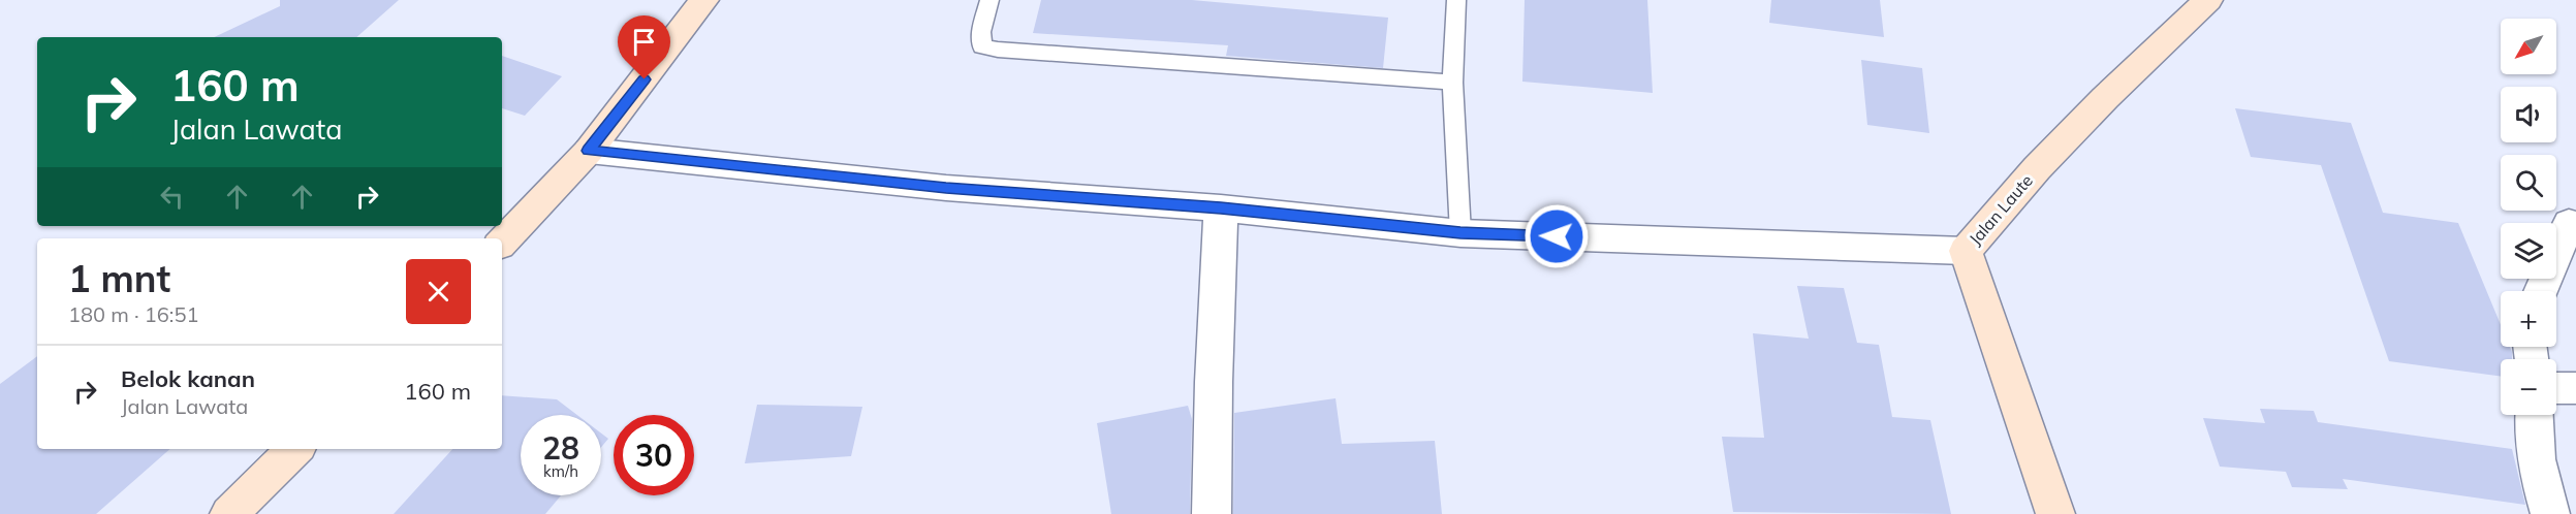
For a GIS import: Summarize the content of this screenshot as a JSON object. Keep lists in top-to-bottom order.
{
  "streets": {
    "street": ["Jalan Laute"]
  },
  "north": "bottom left",
  "page": {
    "map_buttons": ["+", "−"],
    "turn": ["160 m", "Jalan Lawata"],
    "heading": ["1 mnt", "180 m · 16:51"],
    "list": [
      {
        "name": "Belok kanan",
        "note": "Jalan Lawata",
        "value": "160 m"
      }
    ],
    "speed": "28 km/h",
    "limit": "30"
  }
}
